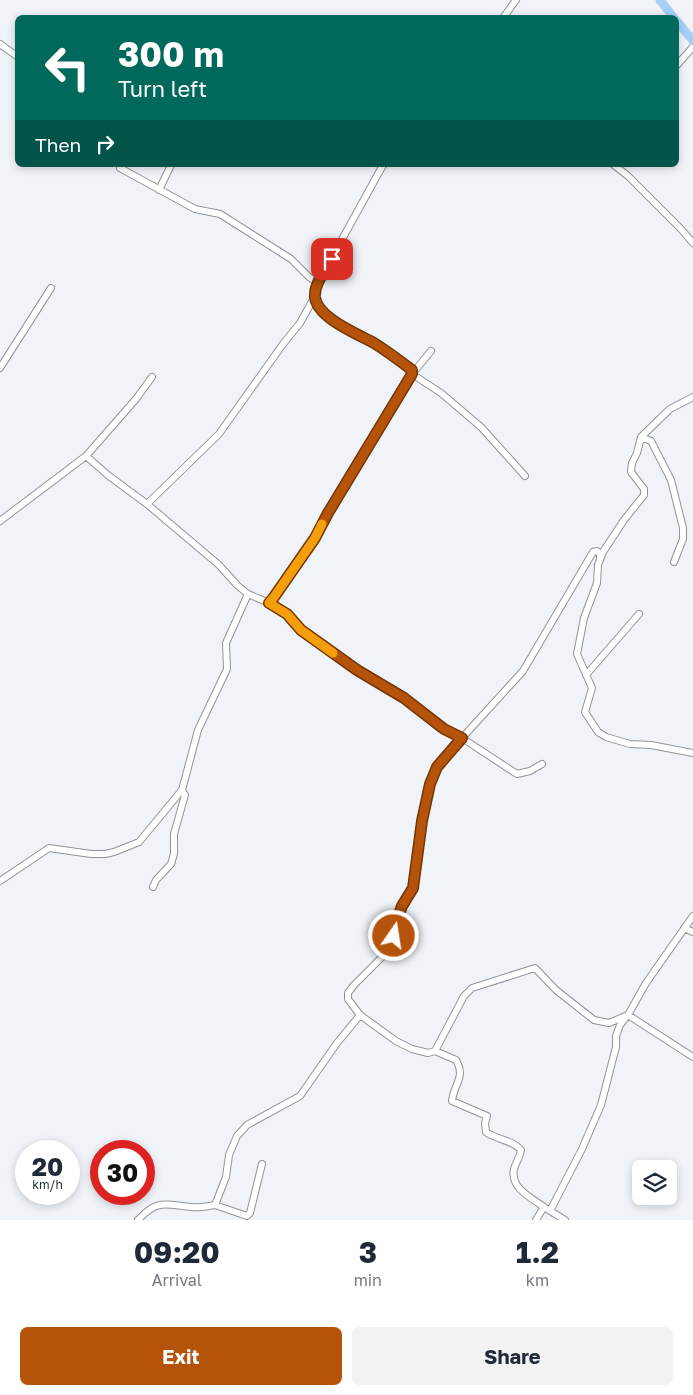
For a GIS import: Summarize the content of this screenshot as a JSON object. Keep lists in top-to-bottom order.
{
  "page": {
    "turn": ["300 m", "Turn left"],
    "then": "Then",
    "speed": "20 km/h",
    "limit": "30",
    "eta": [
      "09:20",
      "Arrival",
      "3",
      "min",
      "1.2",
      "km"
    ],
    "buttons": ["Exit", "Share"]
  }
}
